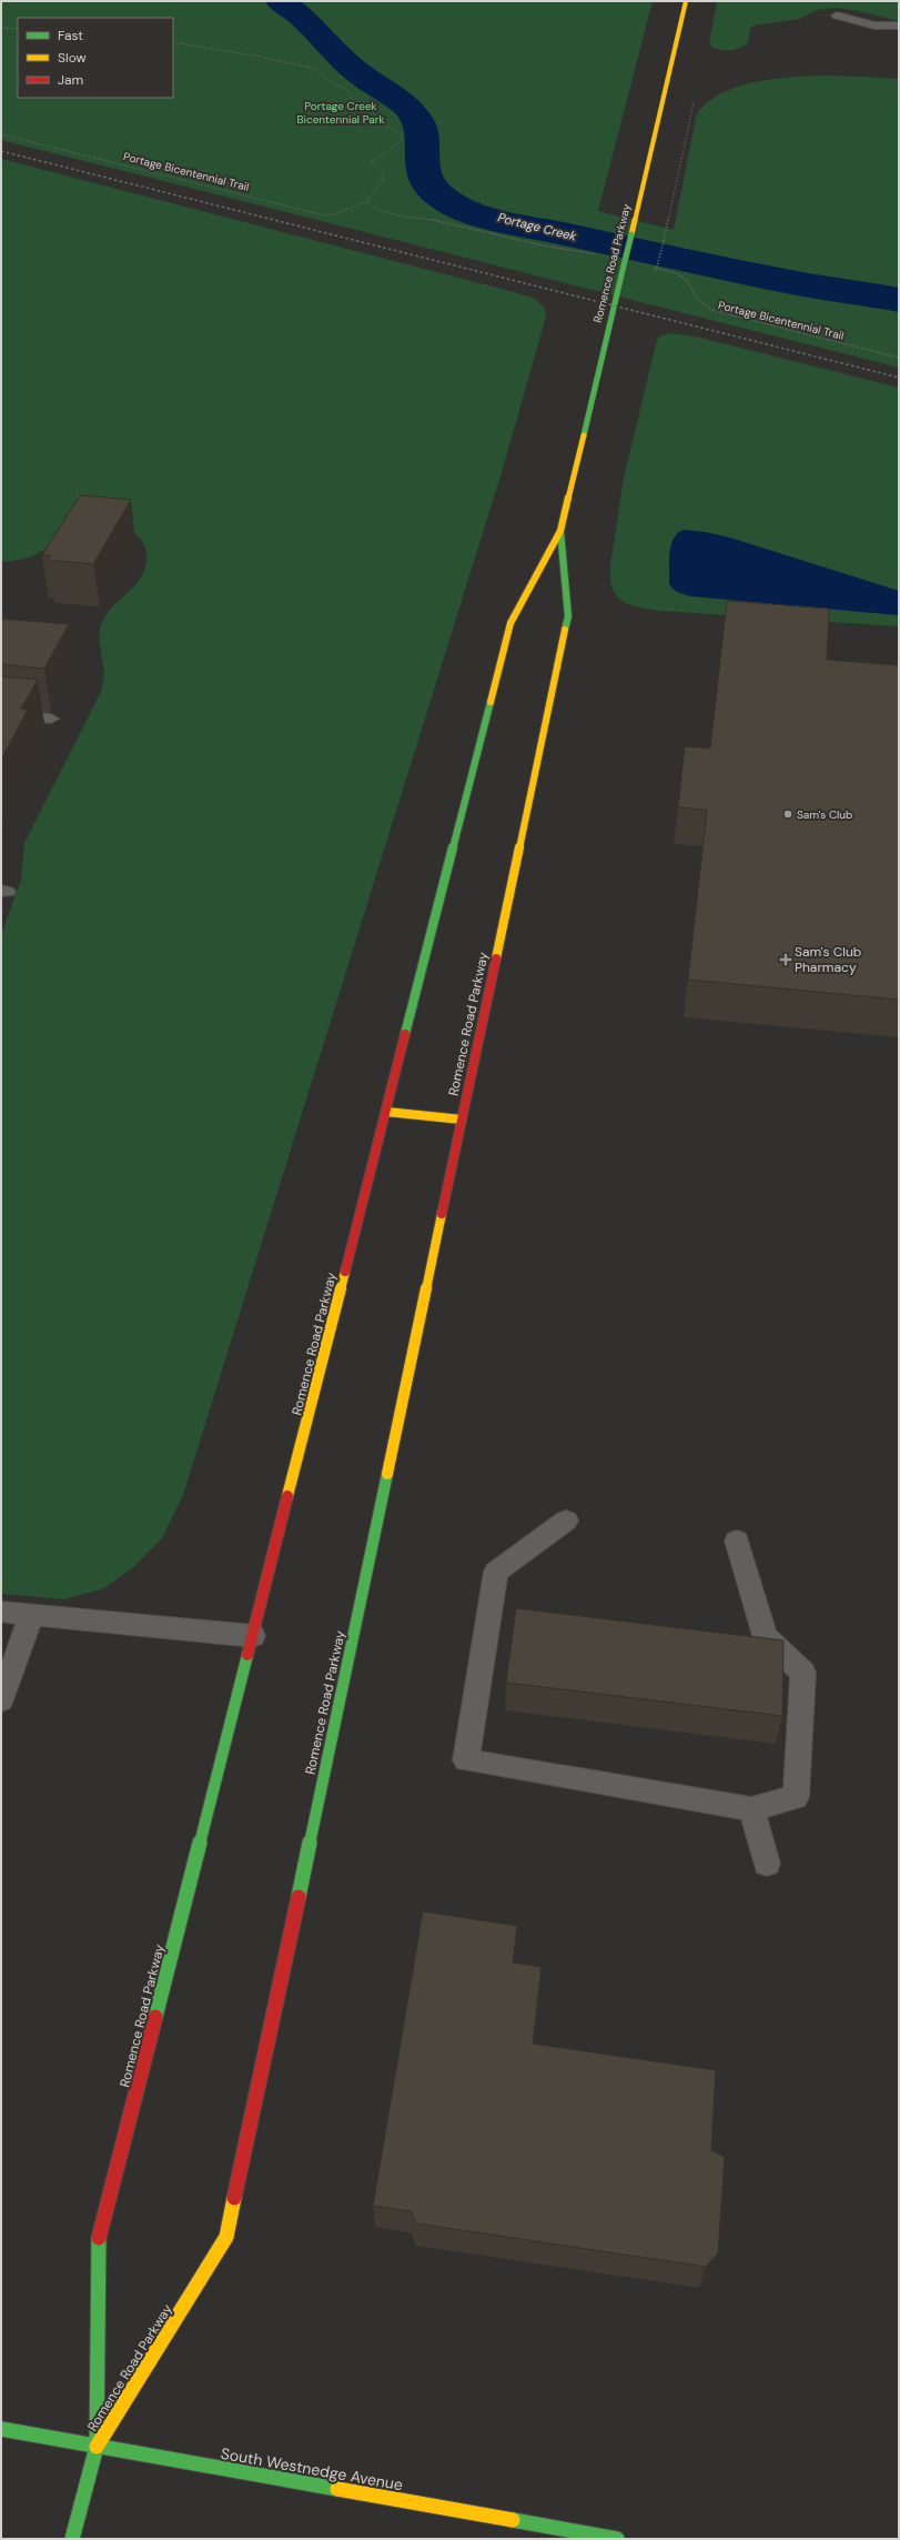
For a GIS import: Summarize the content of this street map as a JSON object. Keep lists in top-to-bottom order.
{
  "streets": {
    "street": ["Romence Road Parkway", "South Westnedge Avenue"],
    "path": ["Portage Bicentennial Trail"]
  },
  "crossings": [
    ["Romence Road Parkway", "South Westnedge Avenue"]
  ],
  "water": ["Portage Creek"],
  "parks": ["Portage Creek Bicentennial Park"],
  "places": {
    "other": ["Sam's Club"],
    "health": ["Sam's Club Pharmacy"]
  },
  "legend": ["Fast", "Slow", "Jam"]
}
